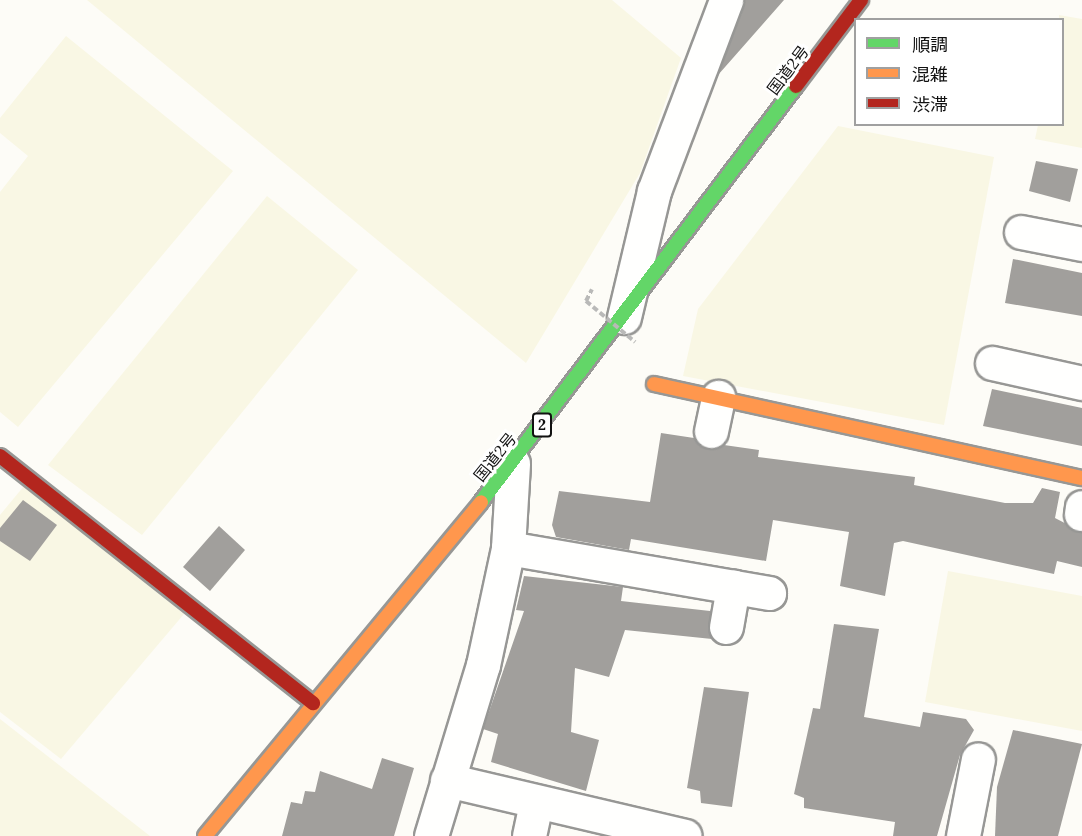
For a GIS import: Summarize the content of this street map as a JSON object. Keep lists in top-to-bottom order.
{
  "streets": {
    "main road": ["国道2号", "2"]
  },
  "legend": ["順調", "混雑", "渋滞"]
}
